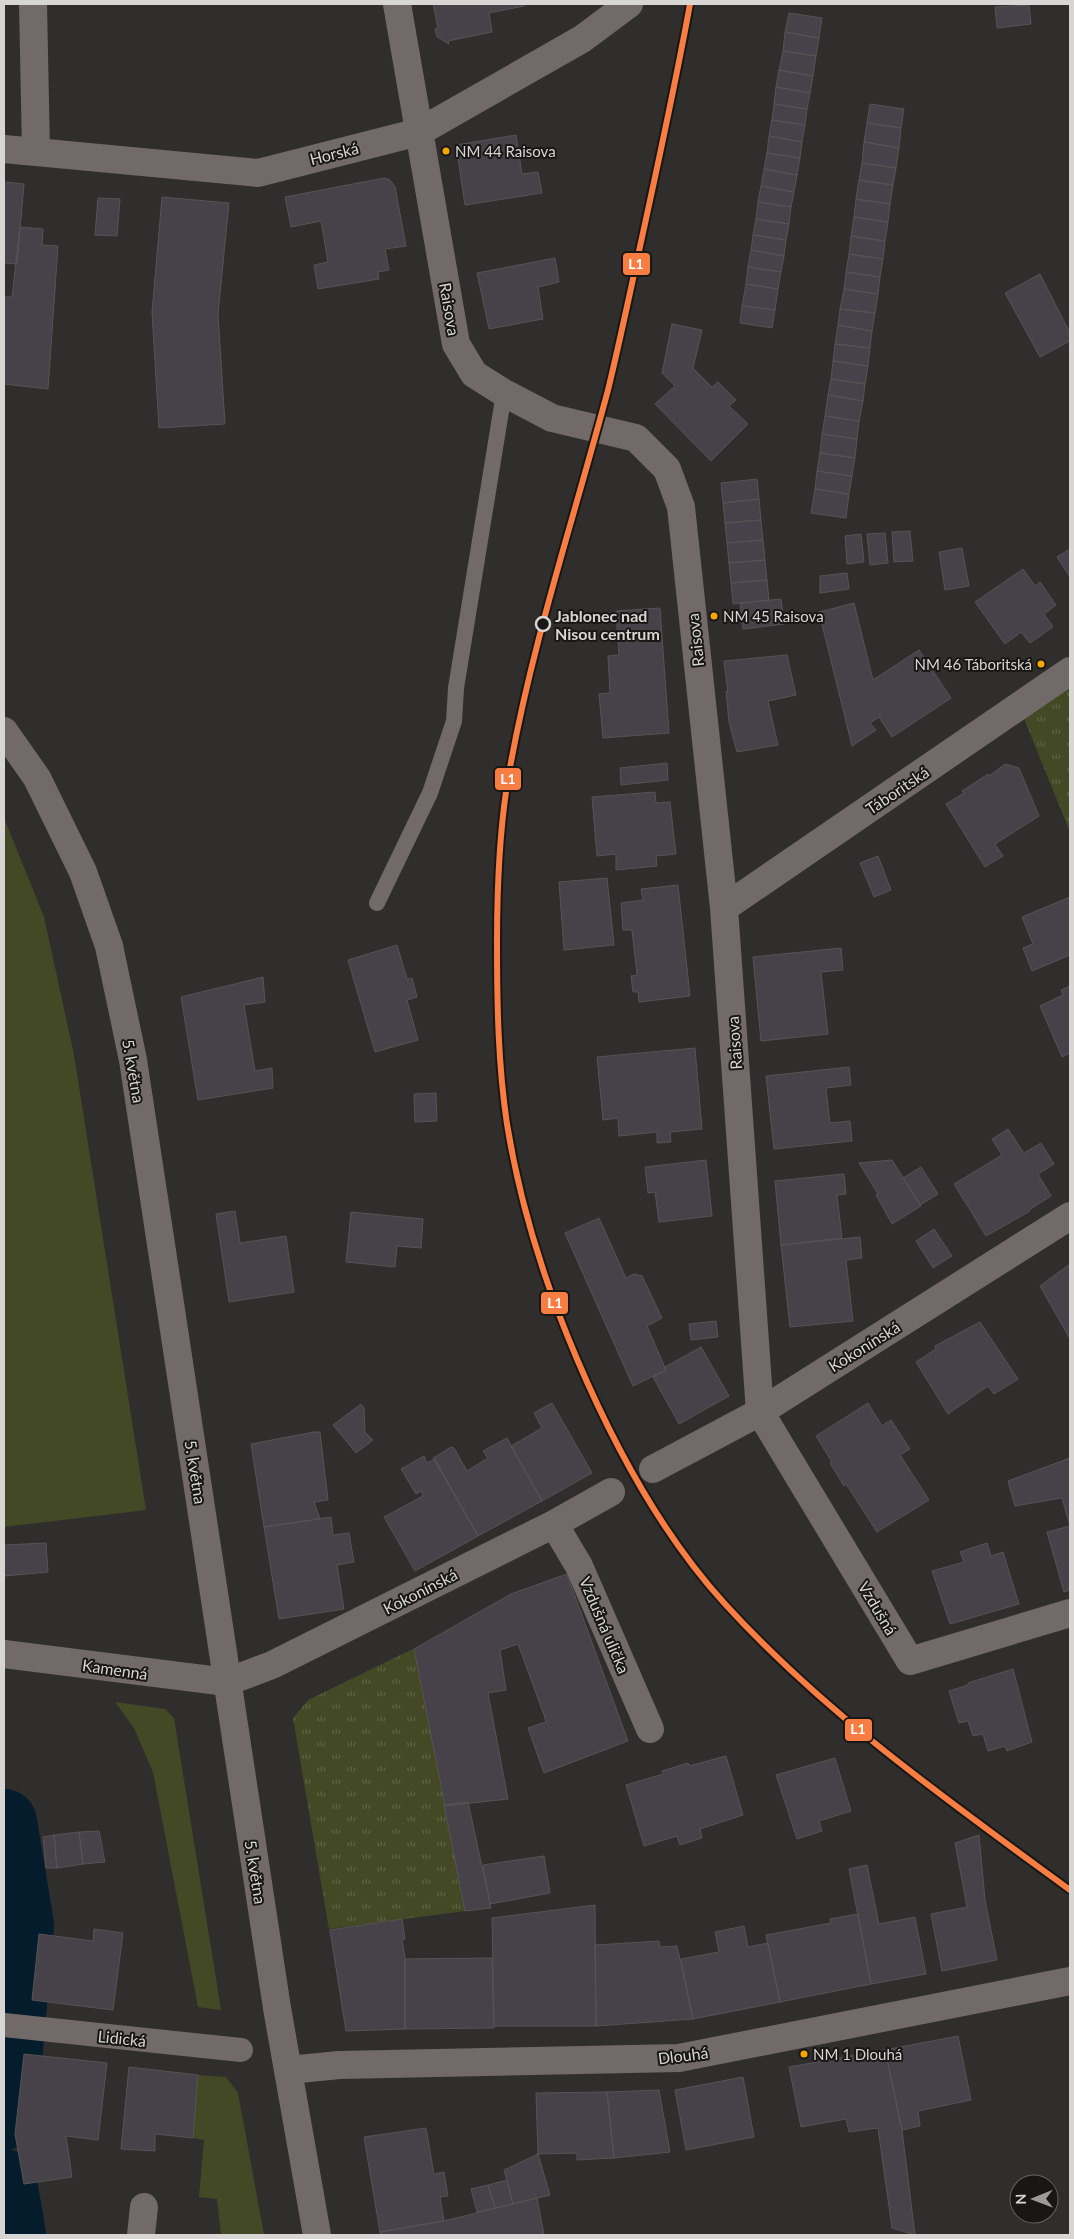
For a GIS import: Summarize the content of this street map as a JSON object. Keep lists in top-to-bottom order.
{
  "streets": {
    "main road": ["5. května"],
    "street": [
      "Horská",
      "Raisova",
      "Táboritská",
      "Kokonínská",
      "Vzdušná",
      "Vzdušná ulička",
      "Kamenná",
      "Lidická",
      "Dlouhá"
    ]
  },
  "crossings": [
    ["Horská", "Raisova"],
    ["Raisova", "Táboritská"],
    ["Raisova", "Kokonínská"],
    ["Raisova", "Vzdušná"],
    ["5. května", "Kokonínská"],
    ["5. května", "Kamenná"],
    ["5. května", "Dlouhá"],
    ["Kokonínská", "Vzdušná"],
    ["Kokonínská", "Vzdušná ulička"],
    ["Kokonínská", "Kamenná"]
  ],
  "places": [
    "NM 44 Raisova",
    "NM 45 Raisova",
    "Jablonec nad Nisou centrum",
    "NM 46 Táboritská",
    "NM 1 Dlouhá"
  ],
  "lines": ["transit line L1"],
  "north": "left"
}
